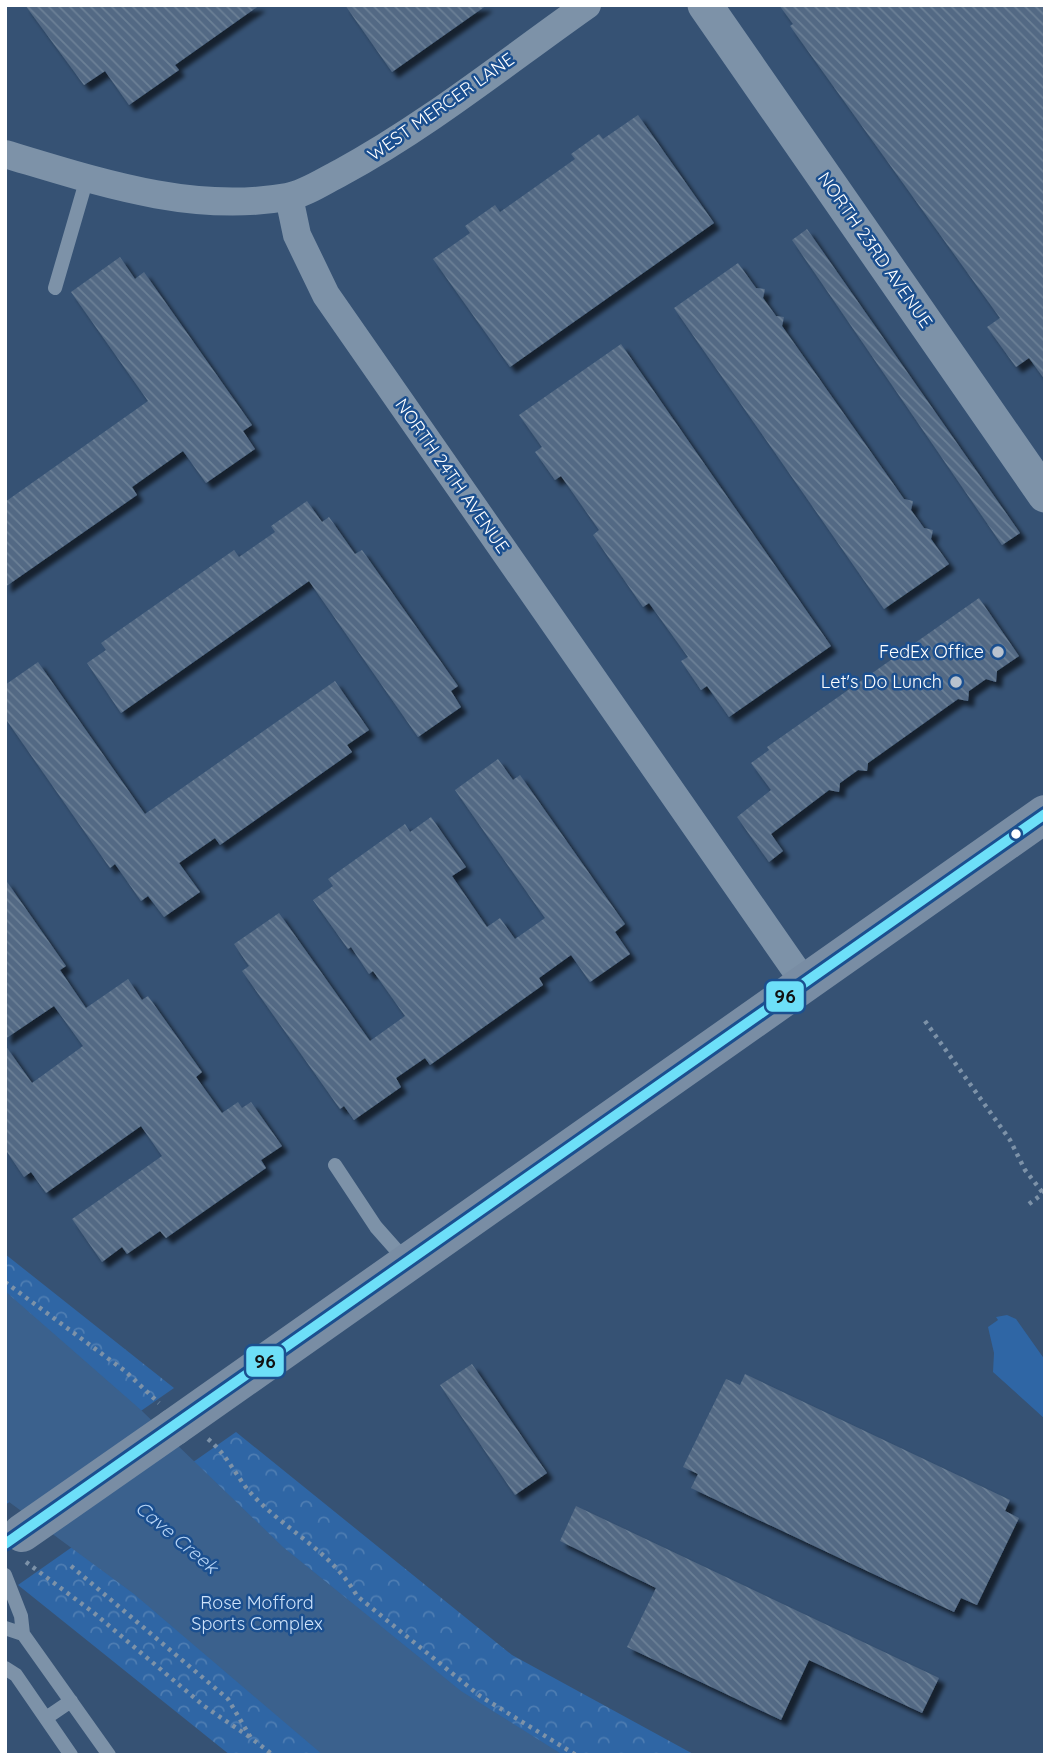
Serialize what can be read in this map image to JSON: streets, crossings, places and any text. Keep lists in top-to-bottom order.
{
  "streets": {
    "street": ["WEST MERCER LANE", "NORTH 23RD AVENUE", "NORTH 24TH AVENUE"]
  },
  "crossings": [
    ["WEST MERCER LANE", "NORTH 24TH AVENUE"]
  ],
  "water": ["Cave Creek"],
  "parks": ["Rose Mofford Sports Complex"],
  "places": ["FedEx Office", "Let's Do Lunch"],
  "lines": ["transit line 96"]
}
